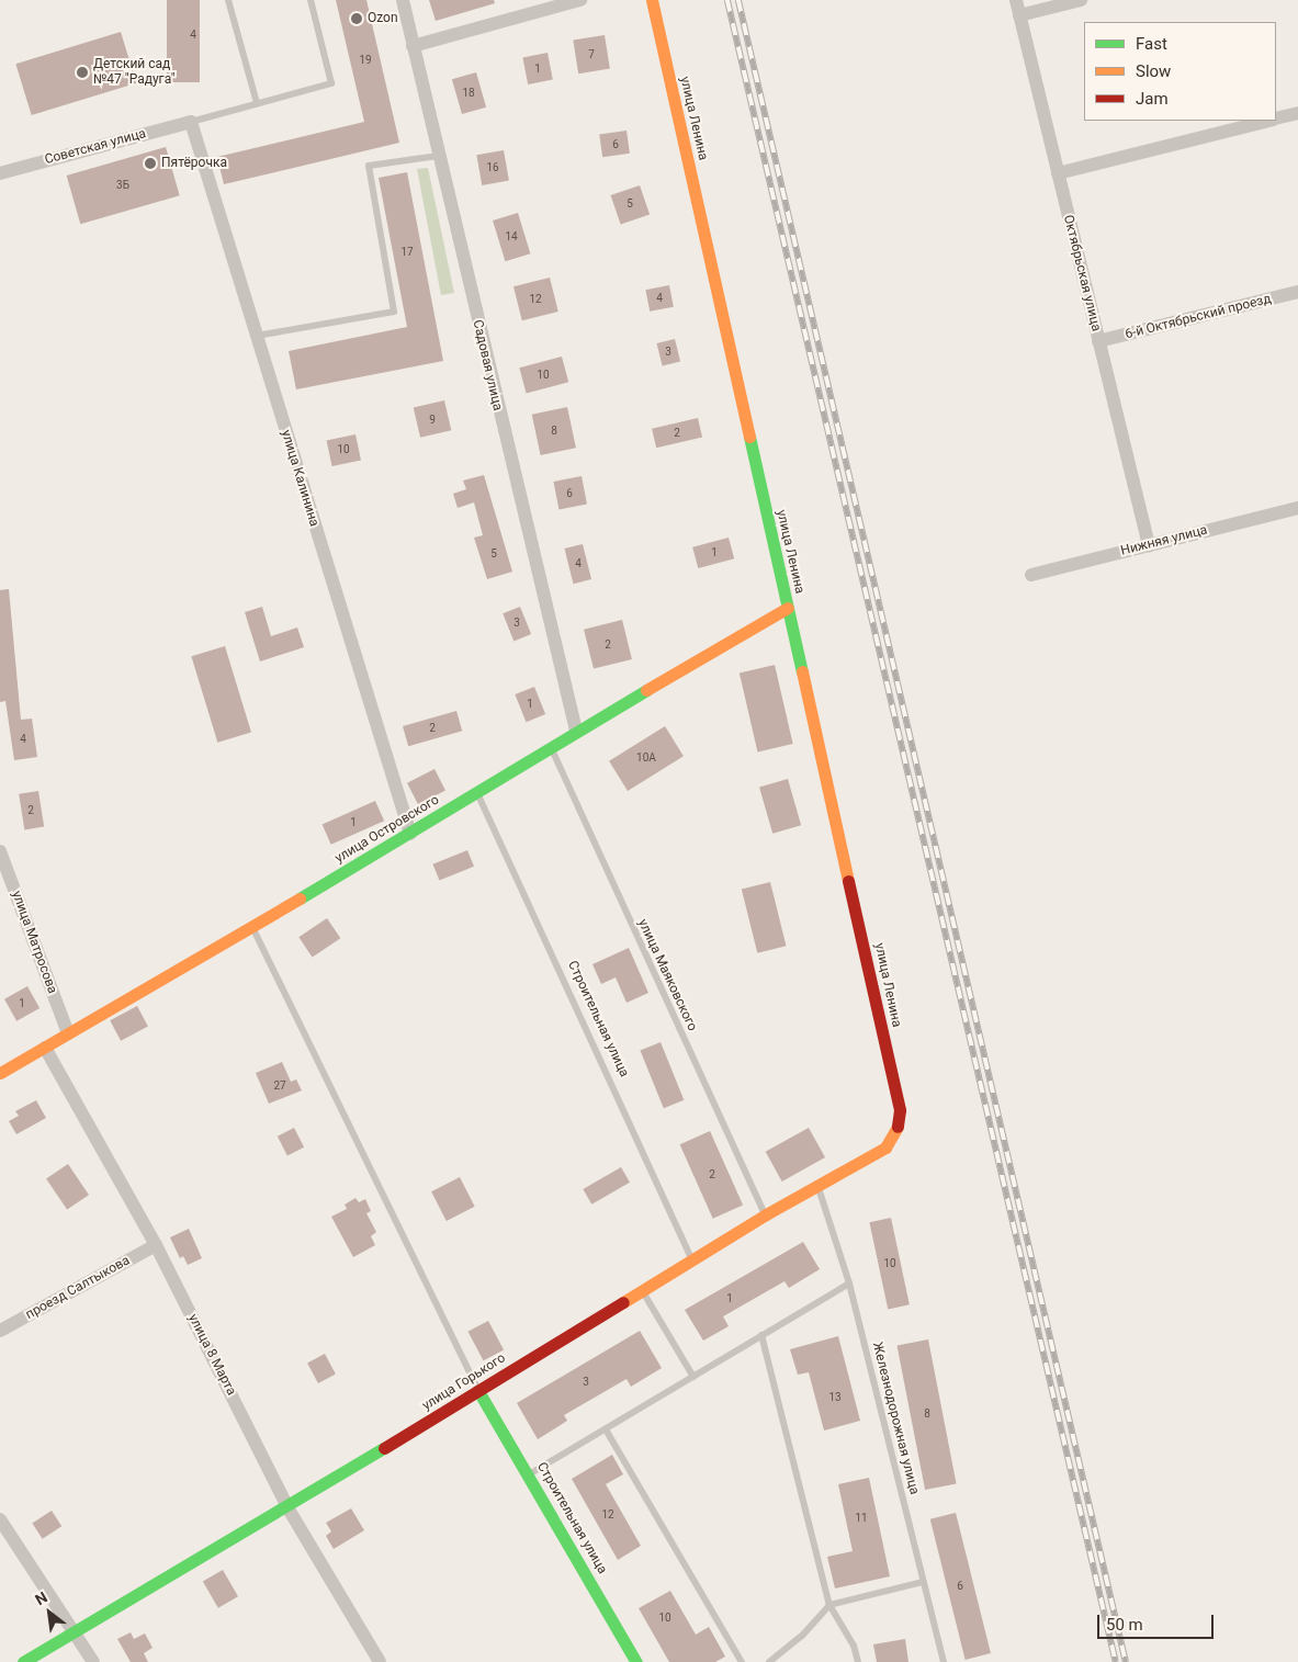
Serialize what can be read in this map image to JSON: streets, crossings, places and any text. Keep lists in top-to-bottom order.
{
  "streets": {
    "street": [
      "улица Ленина",
      "Советская улица",
      "Октябрьская улица",
      "6-й Октябрьский проезд",
      "Садовая улица",
      "улица Калинина",
      "Нижняя улица",
      "улица Островского",
      "улица Матросова",
      "Строительная улица",
      "проезд Салтыкова",
      "улица 8 Марта",
      "улица Горького"
    ],
    "lane": ["улица Маяковского", "Железнодорожная улица"]
  },
  "crossings": [
    ["улица Ленина", "улица Островского"],
    ["улица Ленина", "улица Горького"],
    ["Советская улица", "улица Калинина"],
    ["Октябрьская улица", "6-й Октябрьский проезд"],
    ["Октябрьская улица", "Нижняя улица"],
    ["Садовая улица", "улица Островского"],
    ["улица Калинина", "улица Островского"],
    ["улица Островского", "улица Матросова"],
    ["улица Островского", "улица Маяковского"],
    ["улица Островского", "Строительная улица"],
    ["улица Островского", "улица 8 Марта"],
    ["улица Маяковского", "улица Горького"],
    ["Строительная улица", "улица Горького"],
    ["проезд Салтыкова", "улица 8 Марта"],
    ["улица 8 Марта", "улица Горького"],
    ["улица Горького", "Железнодорожная улица"]
  ],
  "places": ["Ozon", "Детский сад №47 \"Радуга\"", "Пятёрочка"],
  "house_numbers": [
    "4",
    "7",
    "19",
    "1",
    "18",
    "6",
    "16",
    "3Б",
    "5",
    "14",
    "17",
    "4",
    "12",
    "3",
    "10",
    "9",
    "8",
    "2",
    "10",
    "6",
    "1",
    "5",
    "4",
    "3",
    "2",
    "1",
    "2",
    "4",
    "10А",
    "2",
    "1",
    "1",
    "27",
    "2",
    "10",
    "1",
    "3",
    "13",
    "8",
    "12",
    "11",
    "6",
    "10"
  ],
  "legend": ["Fast", "Slow", "Jam"],
  "scale_bar": "50 m",
  "north": "top left"
}
